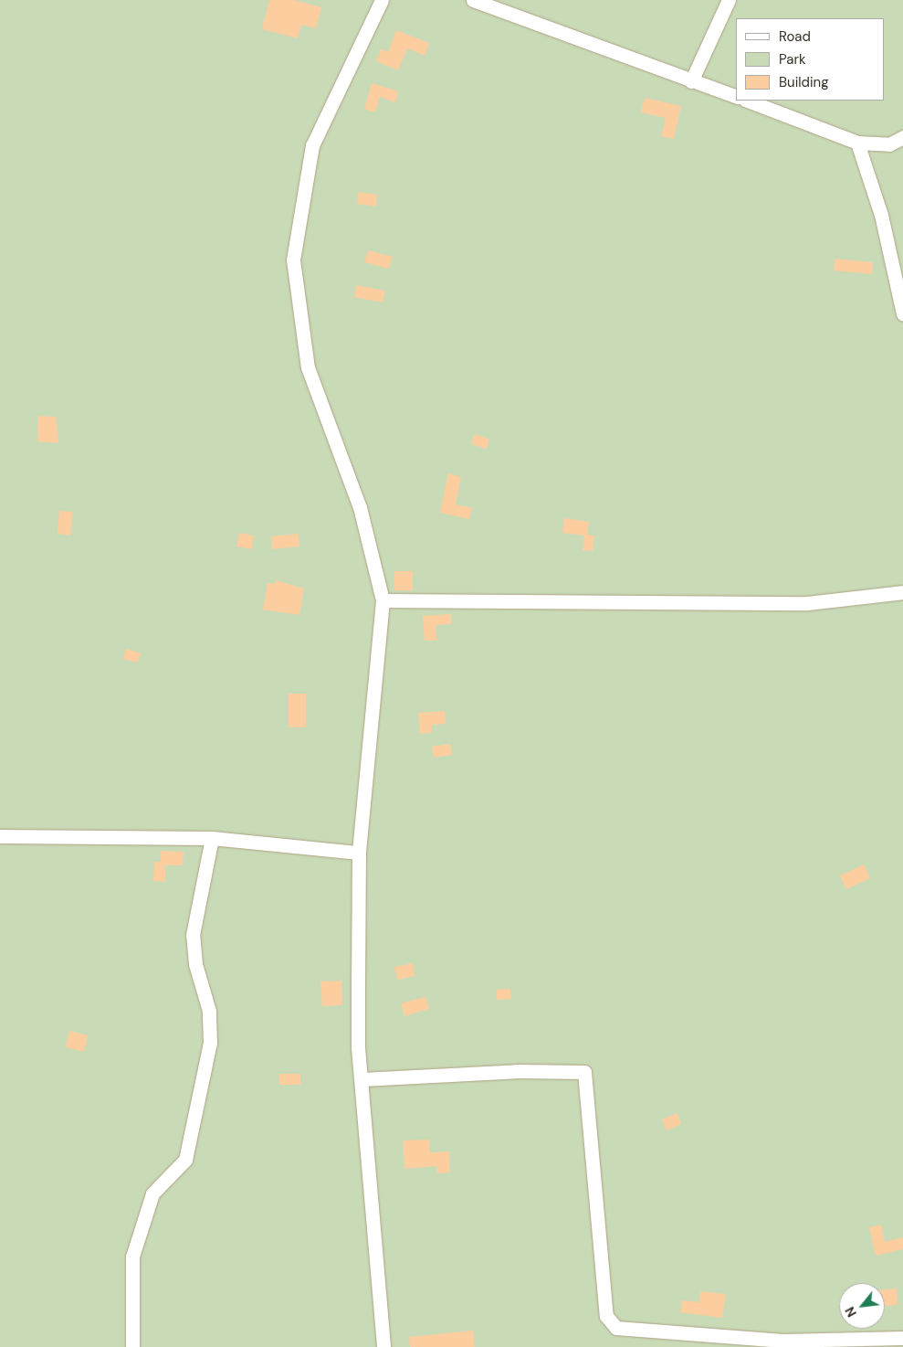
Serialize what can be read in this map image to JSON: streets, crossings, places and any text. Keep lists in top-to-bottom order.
{
  "legend": ["Road", "Park", "Building"],
  "north": "bottom left"
}
